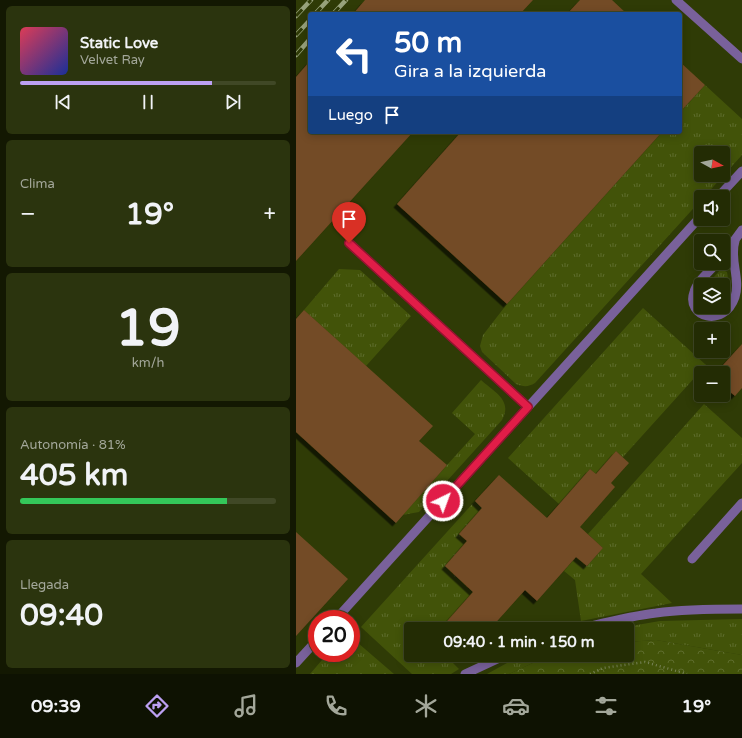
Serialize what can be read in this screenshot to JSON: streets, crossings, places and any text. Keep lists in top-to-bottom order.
{
  "north": "right",
  "page": {
    "turn": ["50 m", "Gira a la izquierda"],
    "song": ["Static Love", "Velvet Ray"],
    "then": "Luego",
    "tile": [
      "Clima",
      ["19", "km/h"],
      ["Autonomía · 81%", "405 km"],
      ["Llegada", "09:40"]
    ],
    "map_buttons": ["+", "−"],
    "heat": ["−", "19°", "+"],
    "limit": "20",
    "trip": "09:40 · 1 min · 150 m",
    "tabs": ["09:39", "19°"]
  }
}
